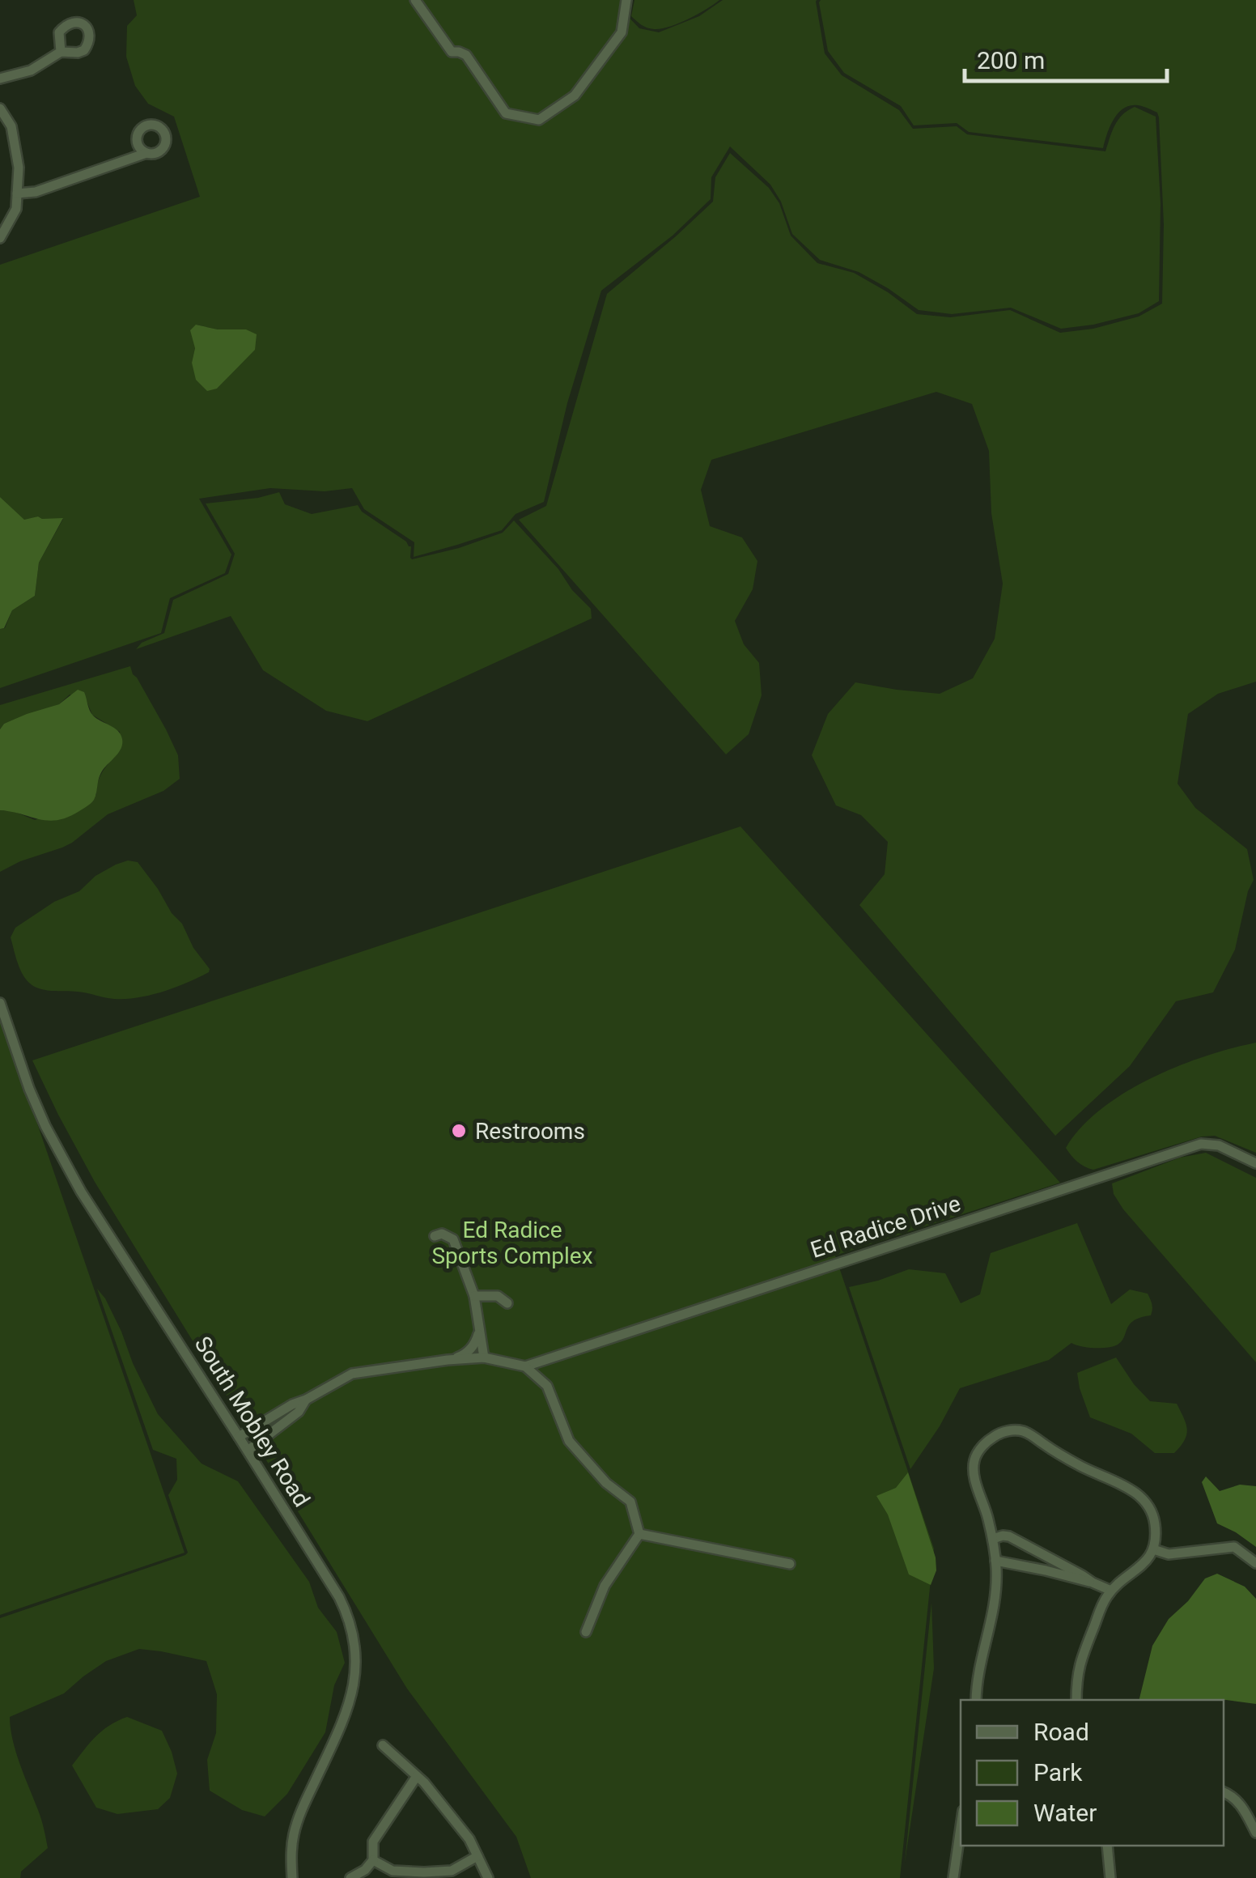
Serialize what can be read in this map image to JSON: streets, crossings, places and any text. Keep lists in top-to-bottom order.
{
  "streets": {
    "street": ["Ed Radice Drive", "South Mobley Road"]
  },
  "crossings": [
    ["Ed Radice Drive", "South Mobley Road"]
  ],
  "parks": ["Ed Radice Sports Complex"],
  "places": ["Restrooms"],
  "legend": ["Road", "Park", "Water"],
  "scale_bar": "200 m"
}
